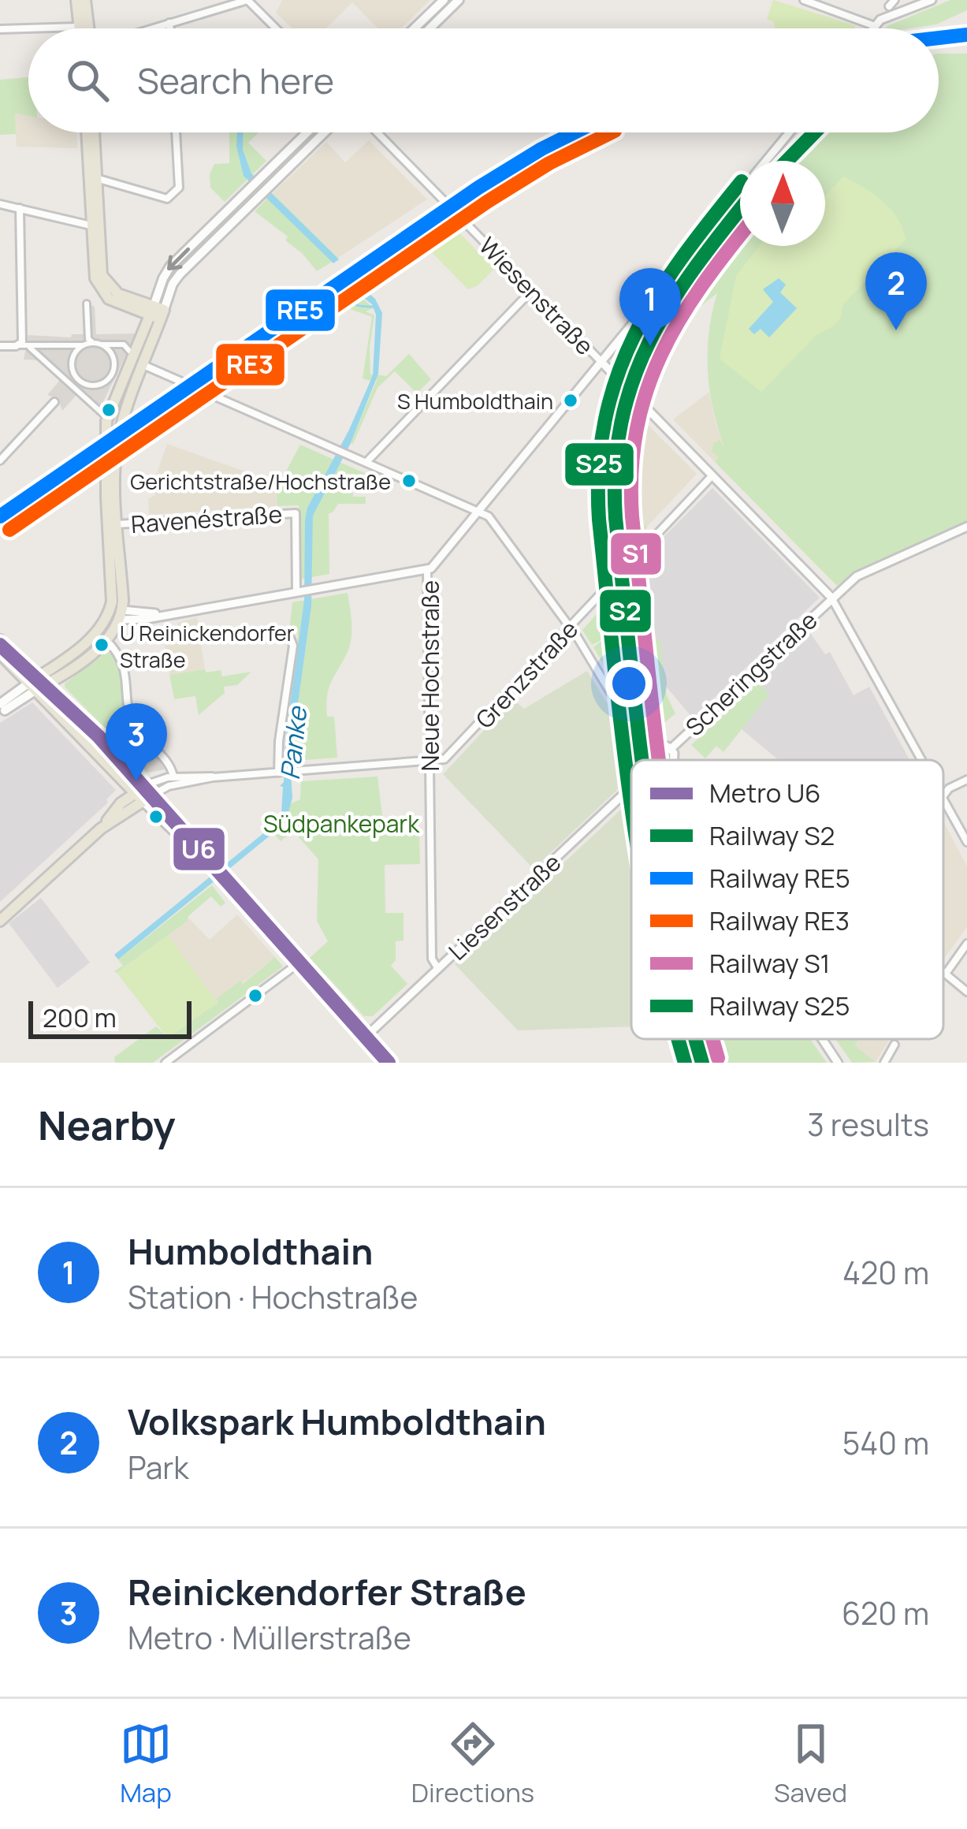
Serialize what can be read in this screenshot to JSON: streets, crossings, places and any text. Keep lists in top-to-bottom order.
{
  "streets": {
    "street": [
      "Wiesenstraße",
      "Ravenéstraße",
      "Scheringstraße",
      "Grenzstraße",
      "Neue Hochstraße",
      "Liesenstraße"
    ]
  },
  "crossings": [
    ["Wiesenstraße", "Scheringstraße"],
    ["Wiesenstraße", "Grenzstraße"],
    ["Wiesenstraße", "Neue Hochstraße"],
    ["Grenzstraße", "Neue Hochstraße"],
    ["Neue Hochstraße", "Liesenstraße"]
  ],
  "water": ["Panke"],
  "parks": ["Südpankepark"],
  "places": ["S Humboldthain", "Gerichtstraße/Hochstraße", "U Reinickendorfer Straße"],
  "lines": [
    "rail line RE5",
    "rail line S2",
    "rail line RE3",
    "rail line S25",
    "rail line S1",
    "metro line U6"
  ],
  "legend": [
    "Metro U6",
    "Railway S2",
    "Railway RE5",
    "Railway RE3",
    "Railway S1",
    "Railway S25"
  ],
  "scale_bar": "200 m",
  "north": "top",
  "page": {
    "search": "Search here",
    "pins": ["2", "1", "3"],
    "scale": "200 m",
    "heading": ["Nearby", "3 results"],
    "list": [
      {
        "mark": "1",
        "name": "Humboldthain",
        "note": "Station · Hochstraße",
        "value": "420 m"
      },
      {
        "mark": "2",
        "name": "Volkspark Humboldthain",
        "note": "Park",
        "value": "540 m"
      },
      {
        "mark": "3",
        "name": "Reinickendorfer Straße",
        "note": "Metro · Müllerstraße",
        "value": "620 m"
      }
    ],
    "nav": ["Map", "Directions", "Saved"]
  }
}
